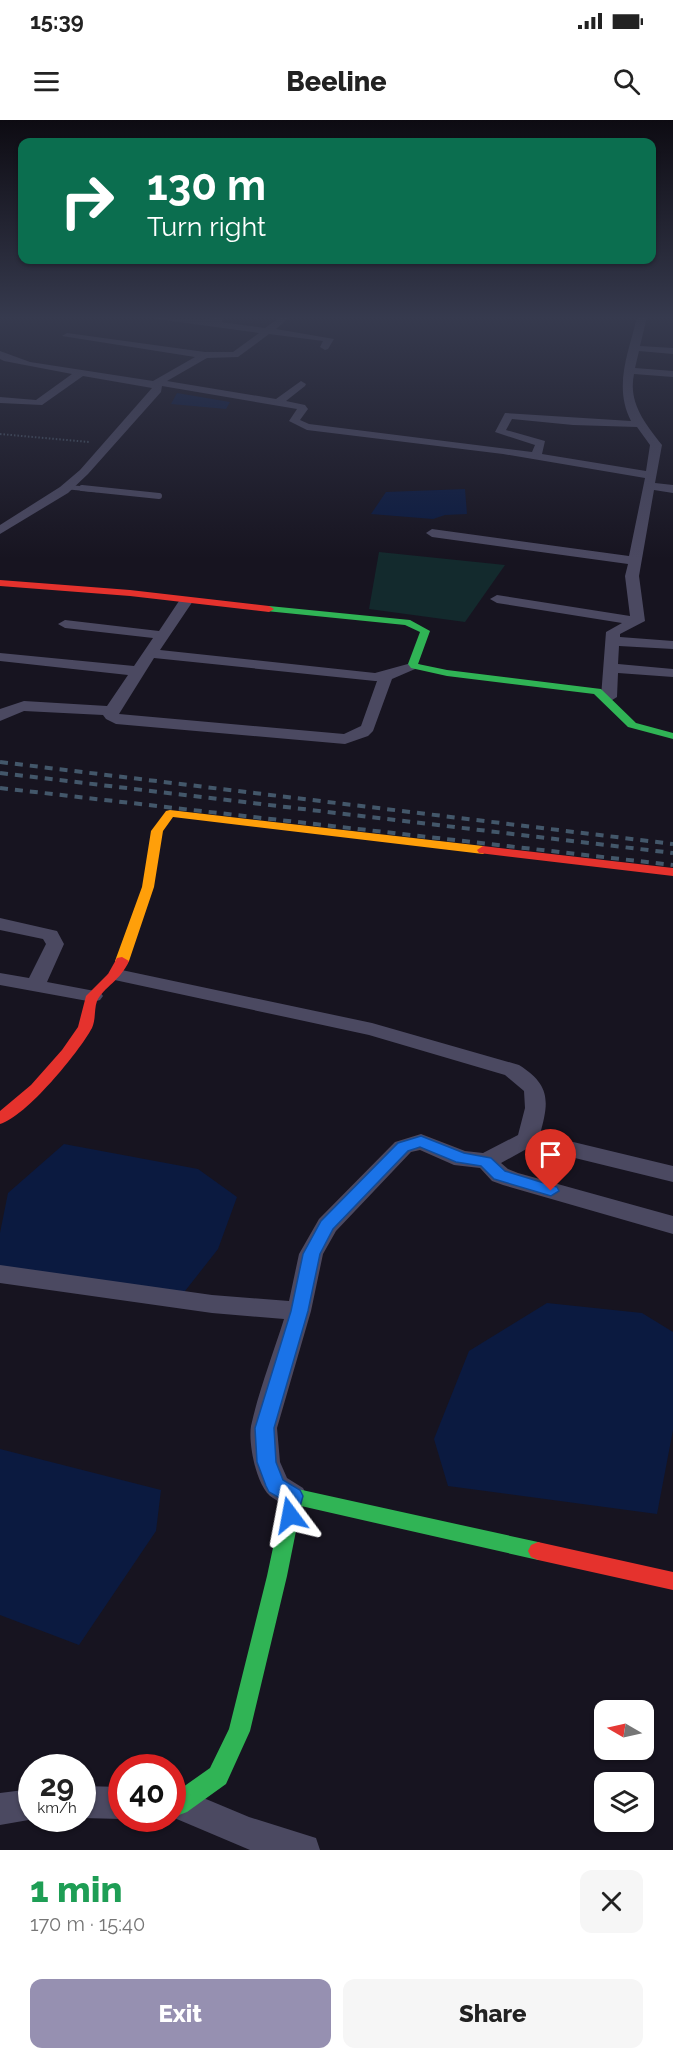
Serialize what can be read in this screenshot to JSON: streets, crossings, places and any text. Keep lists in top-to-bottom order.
{
  "north": "left",
  "page": {
    "status": "15:39",
    "header": "Beeline",
    "turn": ["130 m", "Turn right"],
    "speed": "29 km/h",
    "limit": "40",
    "heading": ["1 min", "170 m · 15:40"],
    "buttons": ["Exit", "Share"]
  }
}
